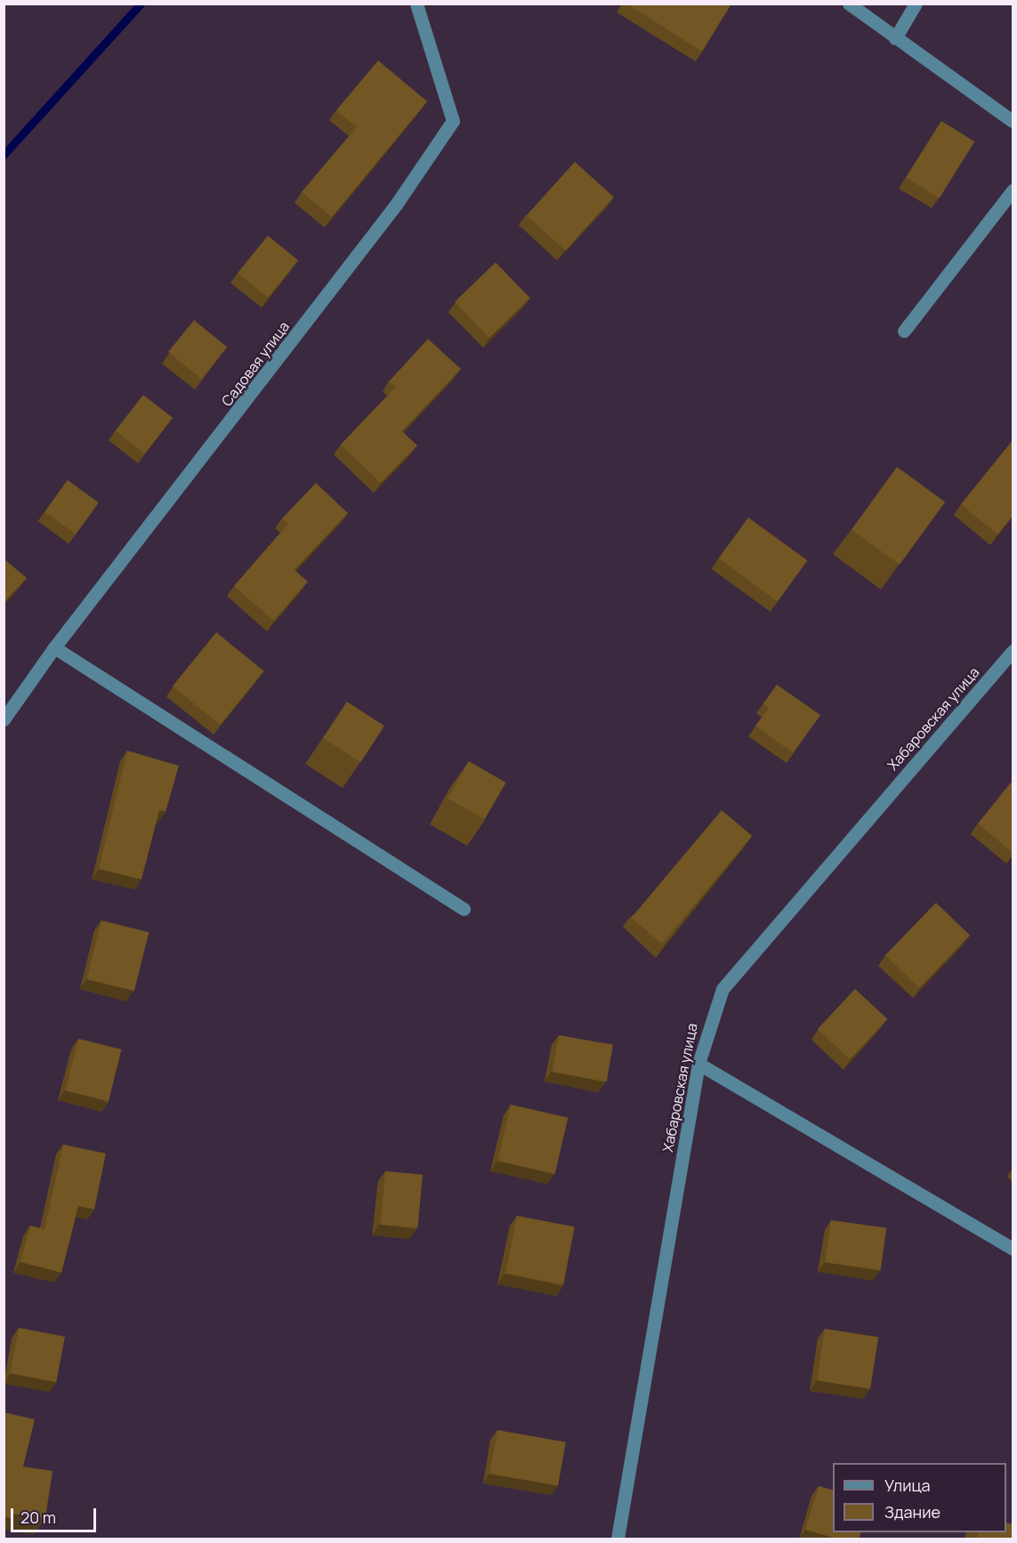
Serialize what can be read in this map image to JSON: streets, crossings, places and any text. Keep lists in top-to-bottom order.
{
  "streets": {
    "street": ["Садовая улица", "Хабаровская улица"]
  },
  "legend": ["Улица", "Здание"],
  "scale_bar": "20 m"
}
